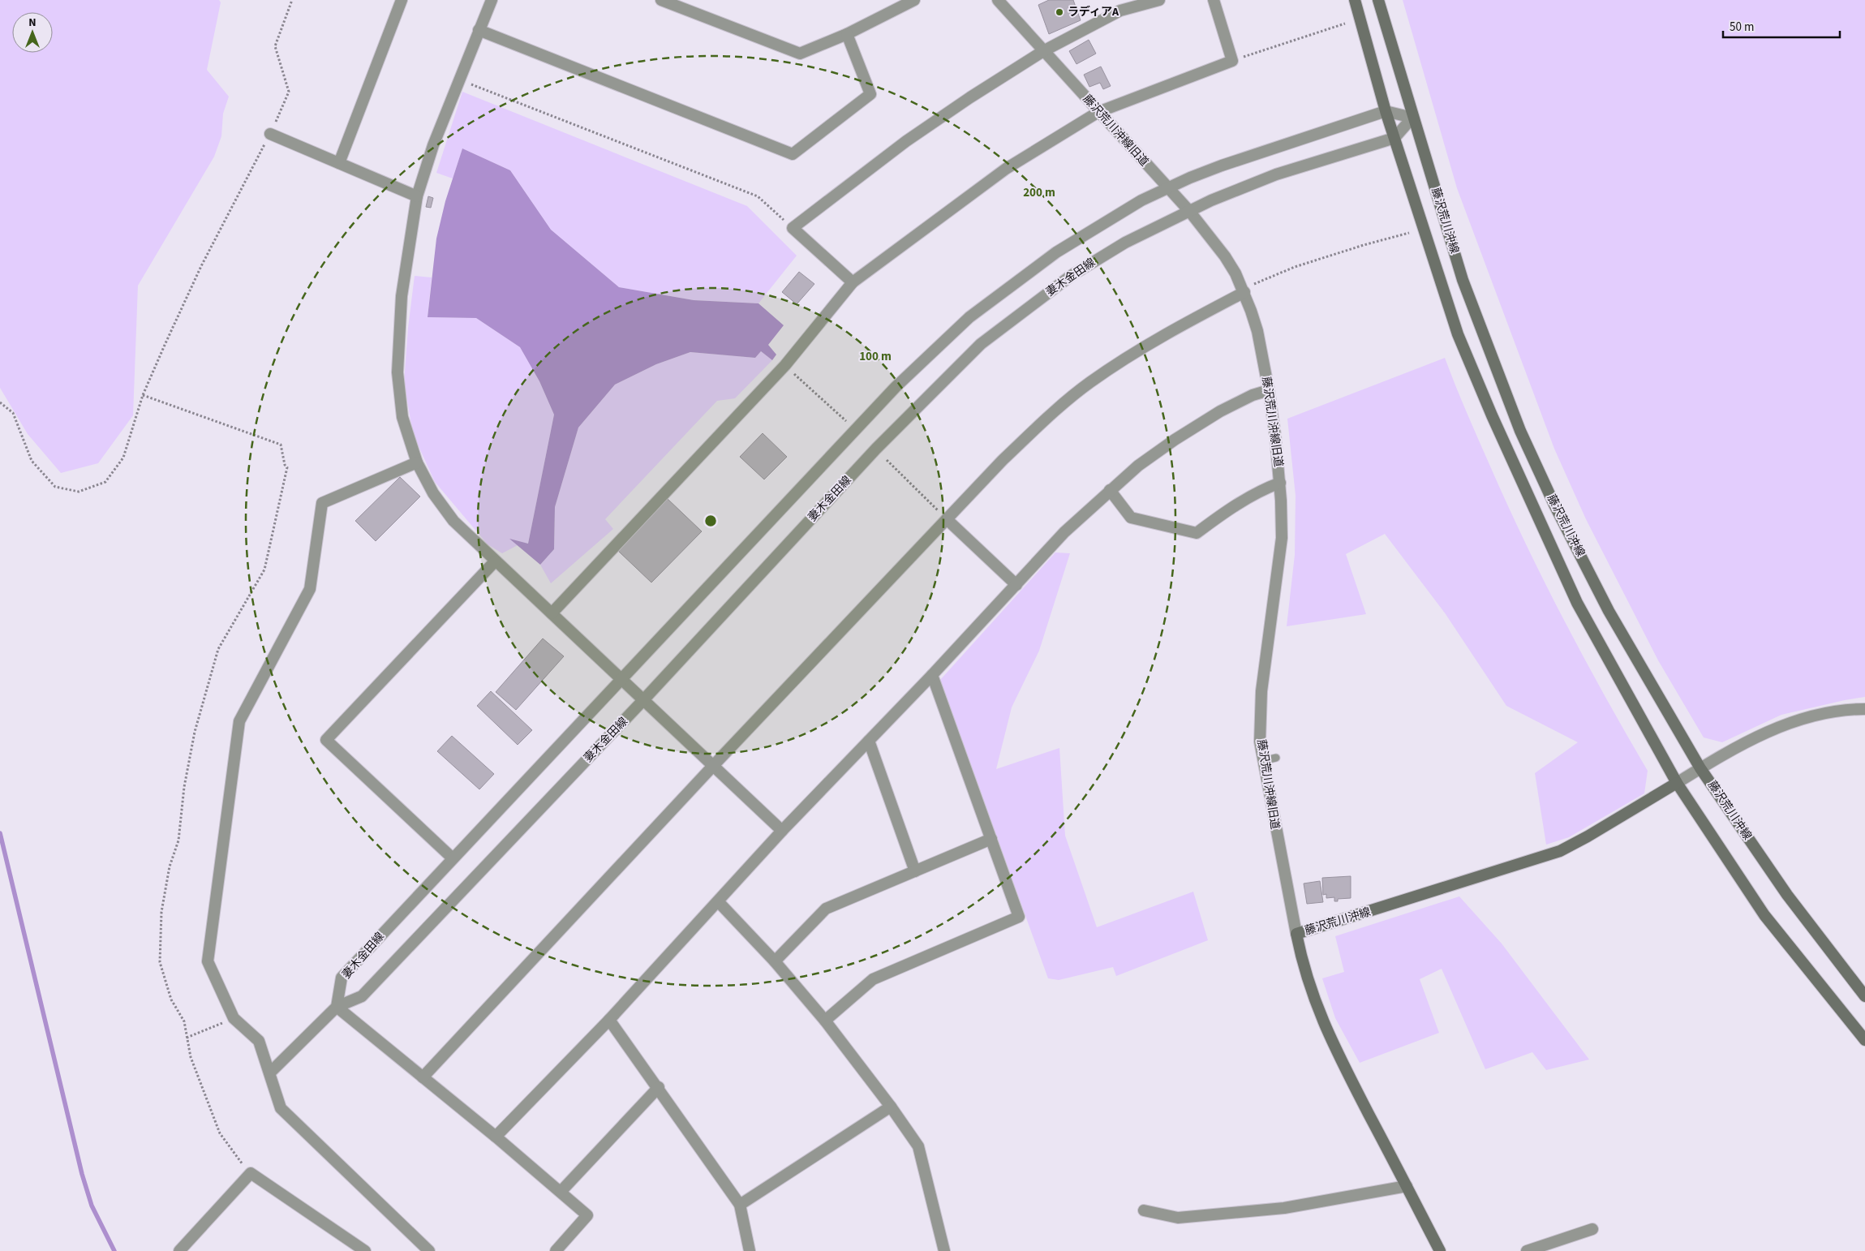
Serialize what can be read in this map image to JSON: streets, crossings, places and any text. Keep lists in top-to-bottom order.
{
  "streets": {
    "main road": ["藤沢荒川沖線"],
    "street": ["藤沢荒川沖線旧道", "妻木金田線"]
  },
  "crossings": [
    ["藤沢荒川沖線旧道", "藤沢荒川沖線"],
    ["藤沢荒川沖線旧道", "妻木金田線"],
    ["藤沢荒川沖線", "妻木金田線"]
  ],
  "places": ["ラディアA"],
  "scale_bar": "50 m",
  "north": "top",
  "rings": ["200 m", "100 m"]
}
